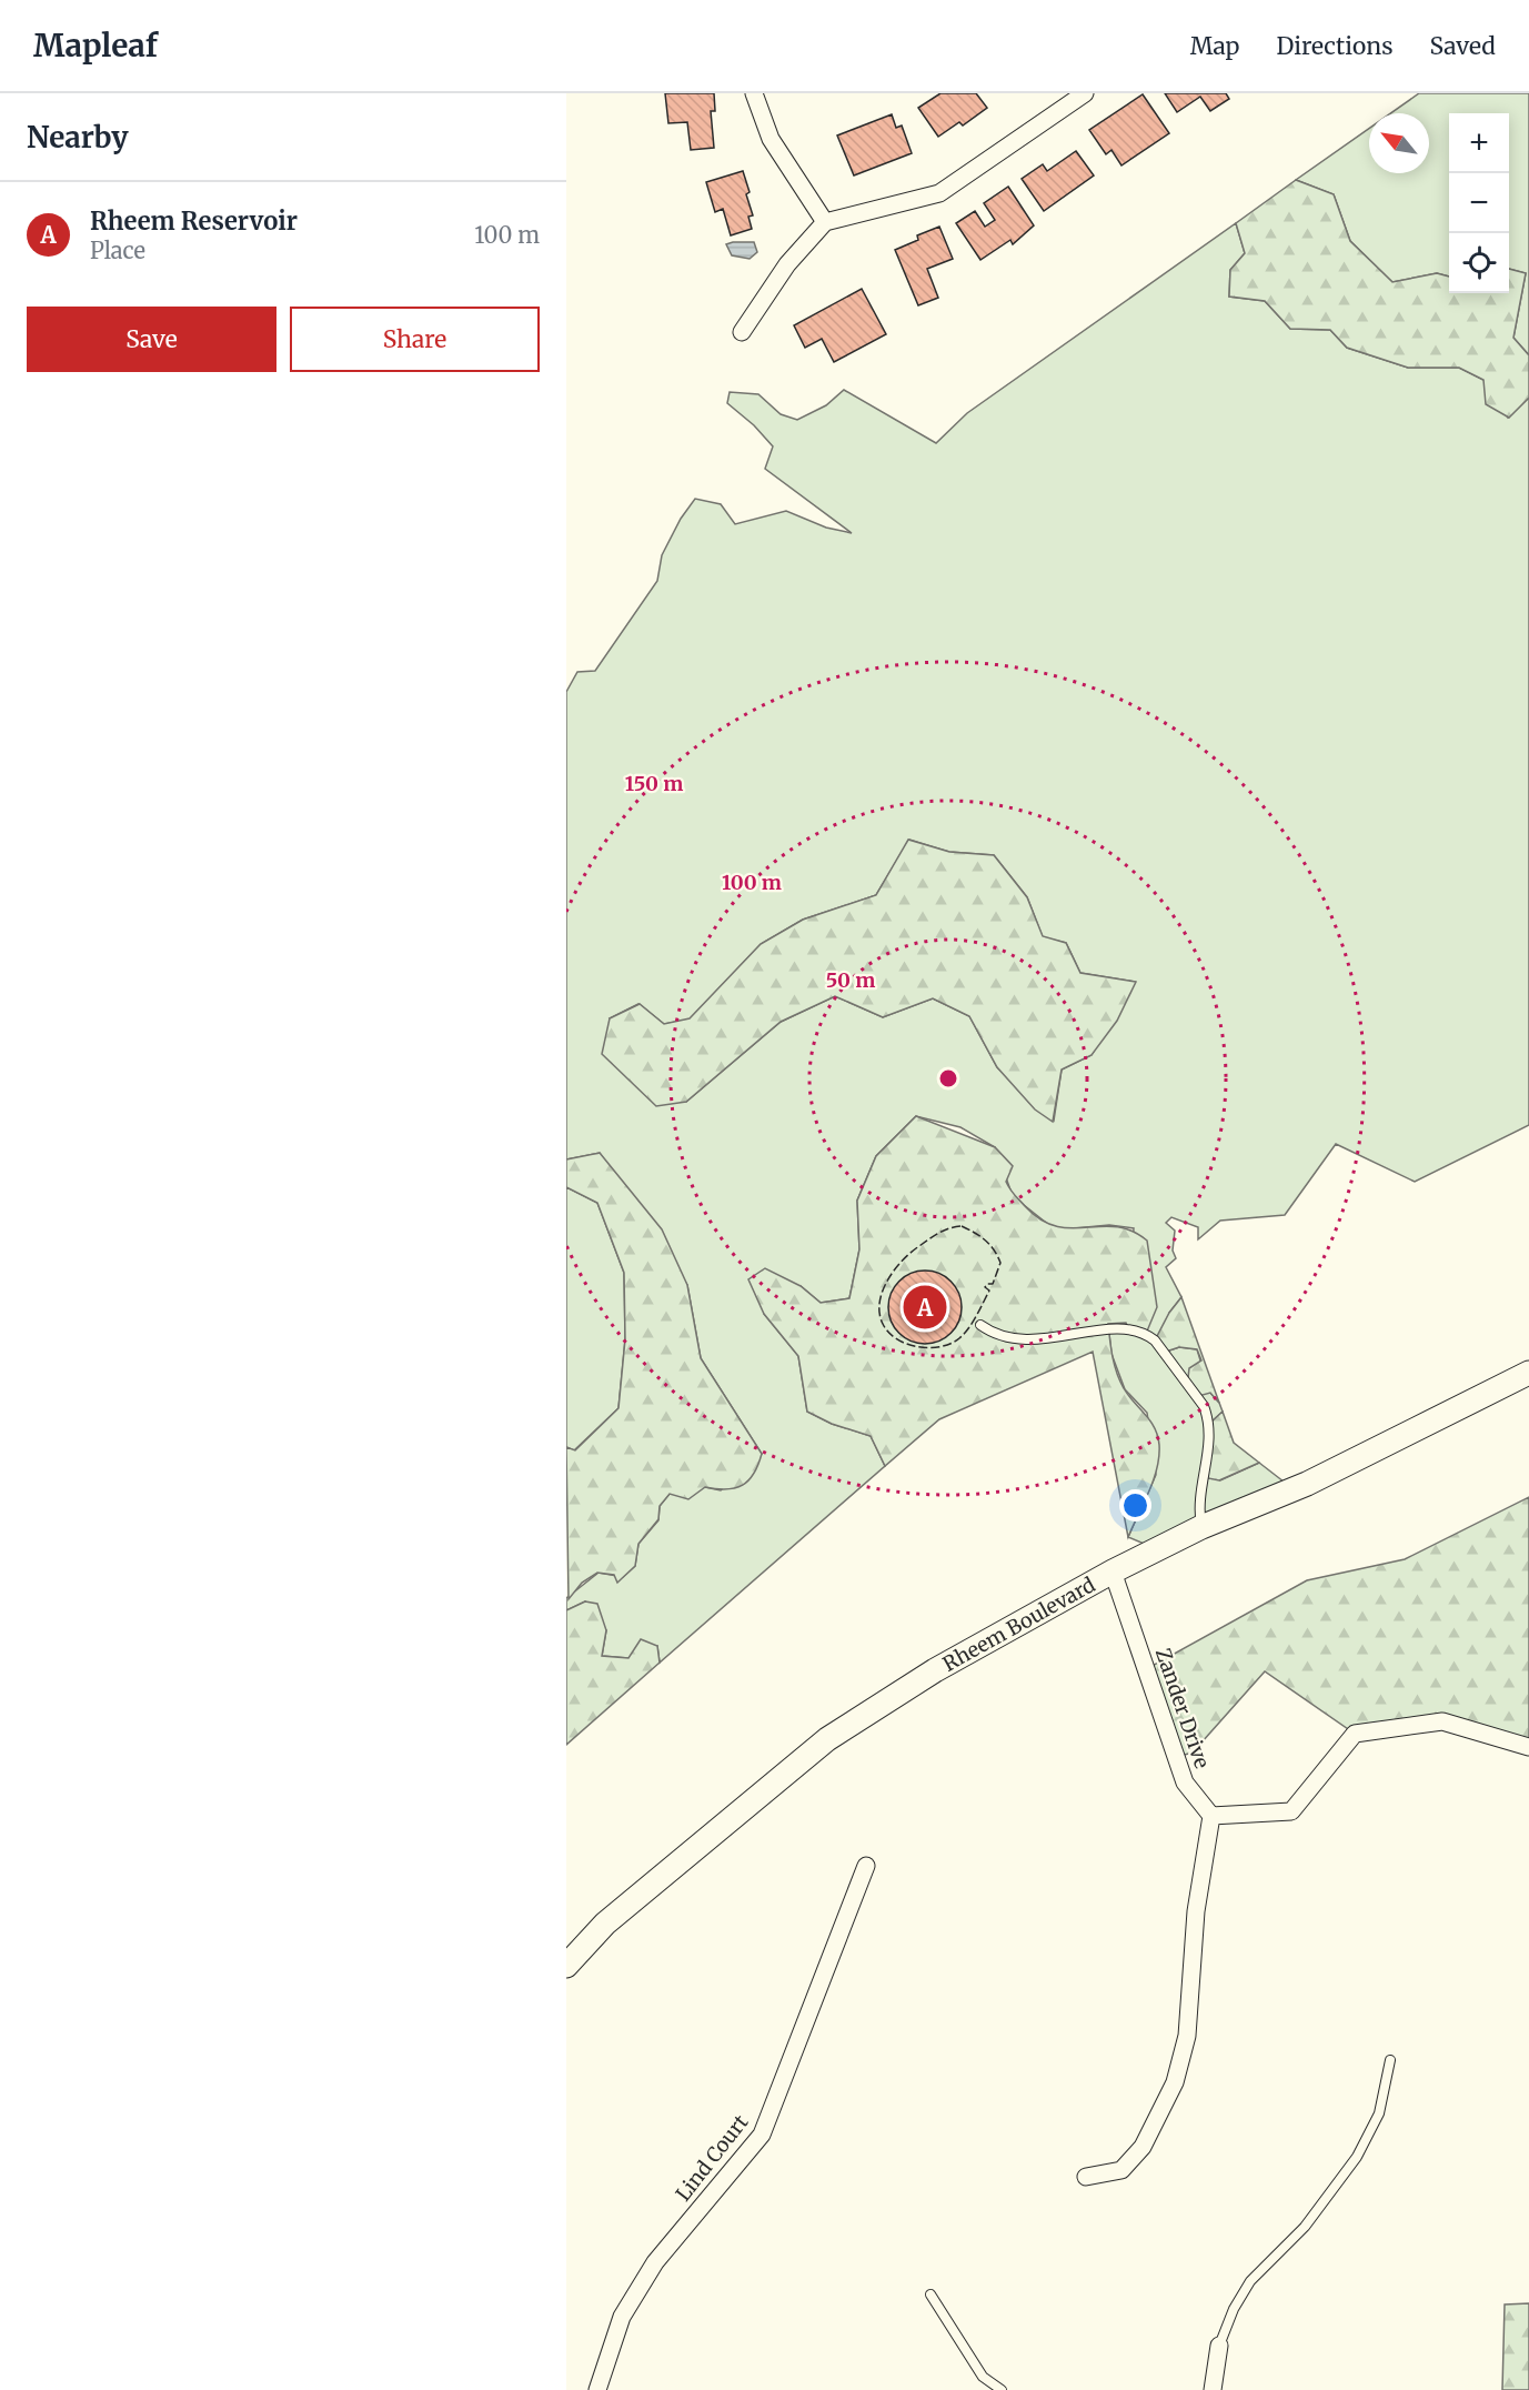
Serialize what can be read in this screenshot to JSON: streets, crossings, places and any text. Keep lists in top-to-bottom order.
{
  "streets": {
    "street": ["Rheem Boulevard", "Zander Drive", "Lind Court"]
  },
  "crossings": [
    ["Rheem Boulevard", "Zander Drive"]
  ],
  "north": "top left",
  "page": {
    "header": "Mapleaf",
    "nav": ["Map", "Directions", "Saved"],
    "heading": "Nearby",
    "map_buttons": ["+", "−"],
    "list": [
      {
        "mark": "A",
        "name": "Rheem Reservoir",
        "note": "Place",
        "value": "100 m"
      }
    ],
    "buttons": ["Save", "Share"],
    "pins": "A"
  },
  "rings": ["150 m", "100 m", "50 m"]
}
